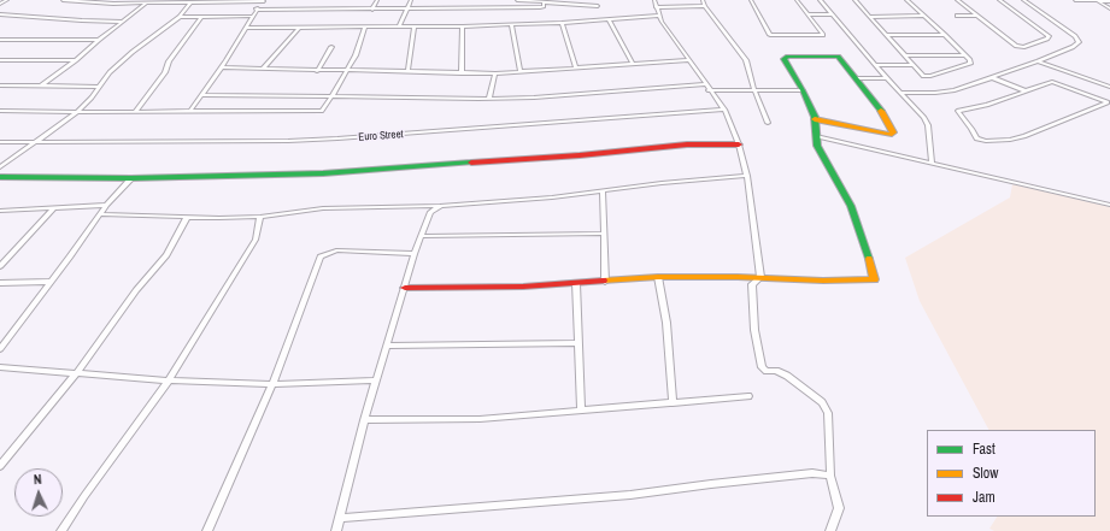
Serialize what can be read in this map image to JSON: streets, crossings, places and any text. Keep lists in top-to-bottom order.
{
  "streets": {
    "street": ["Euro Street"]
  },
  "legend": ["Fast", "Slow", "Jam"],
  "north": "top"
}
